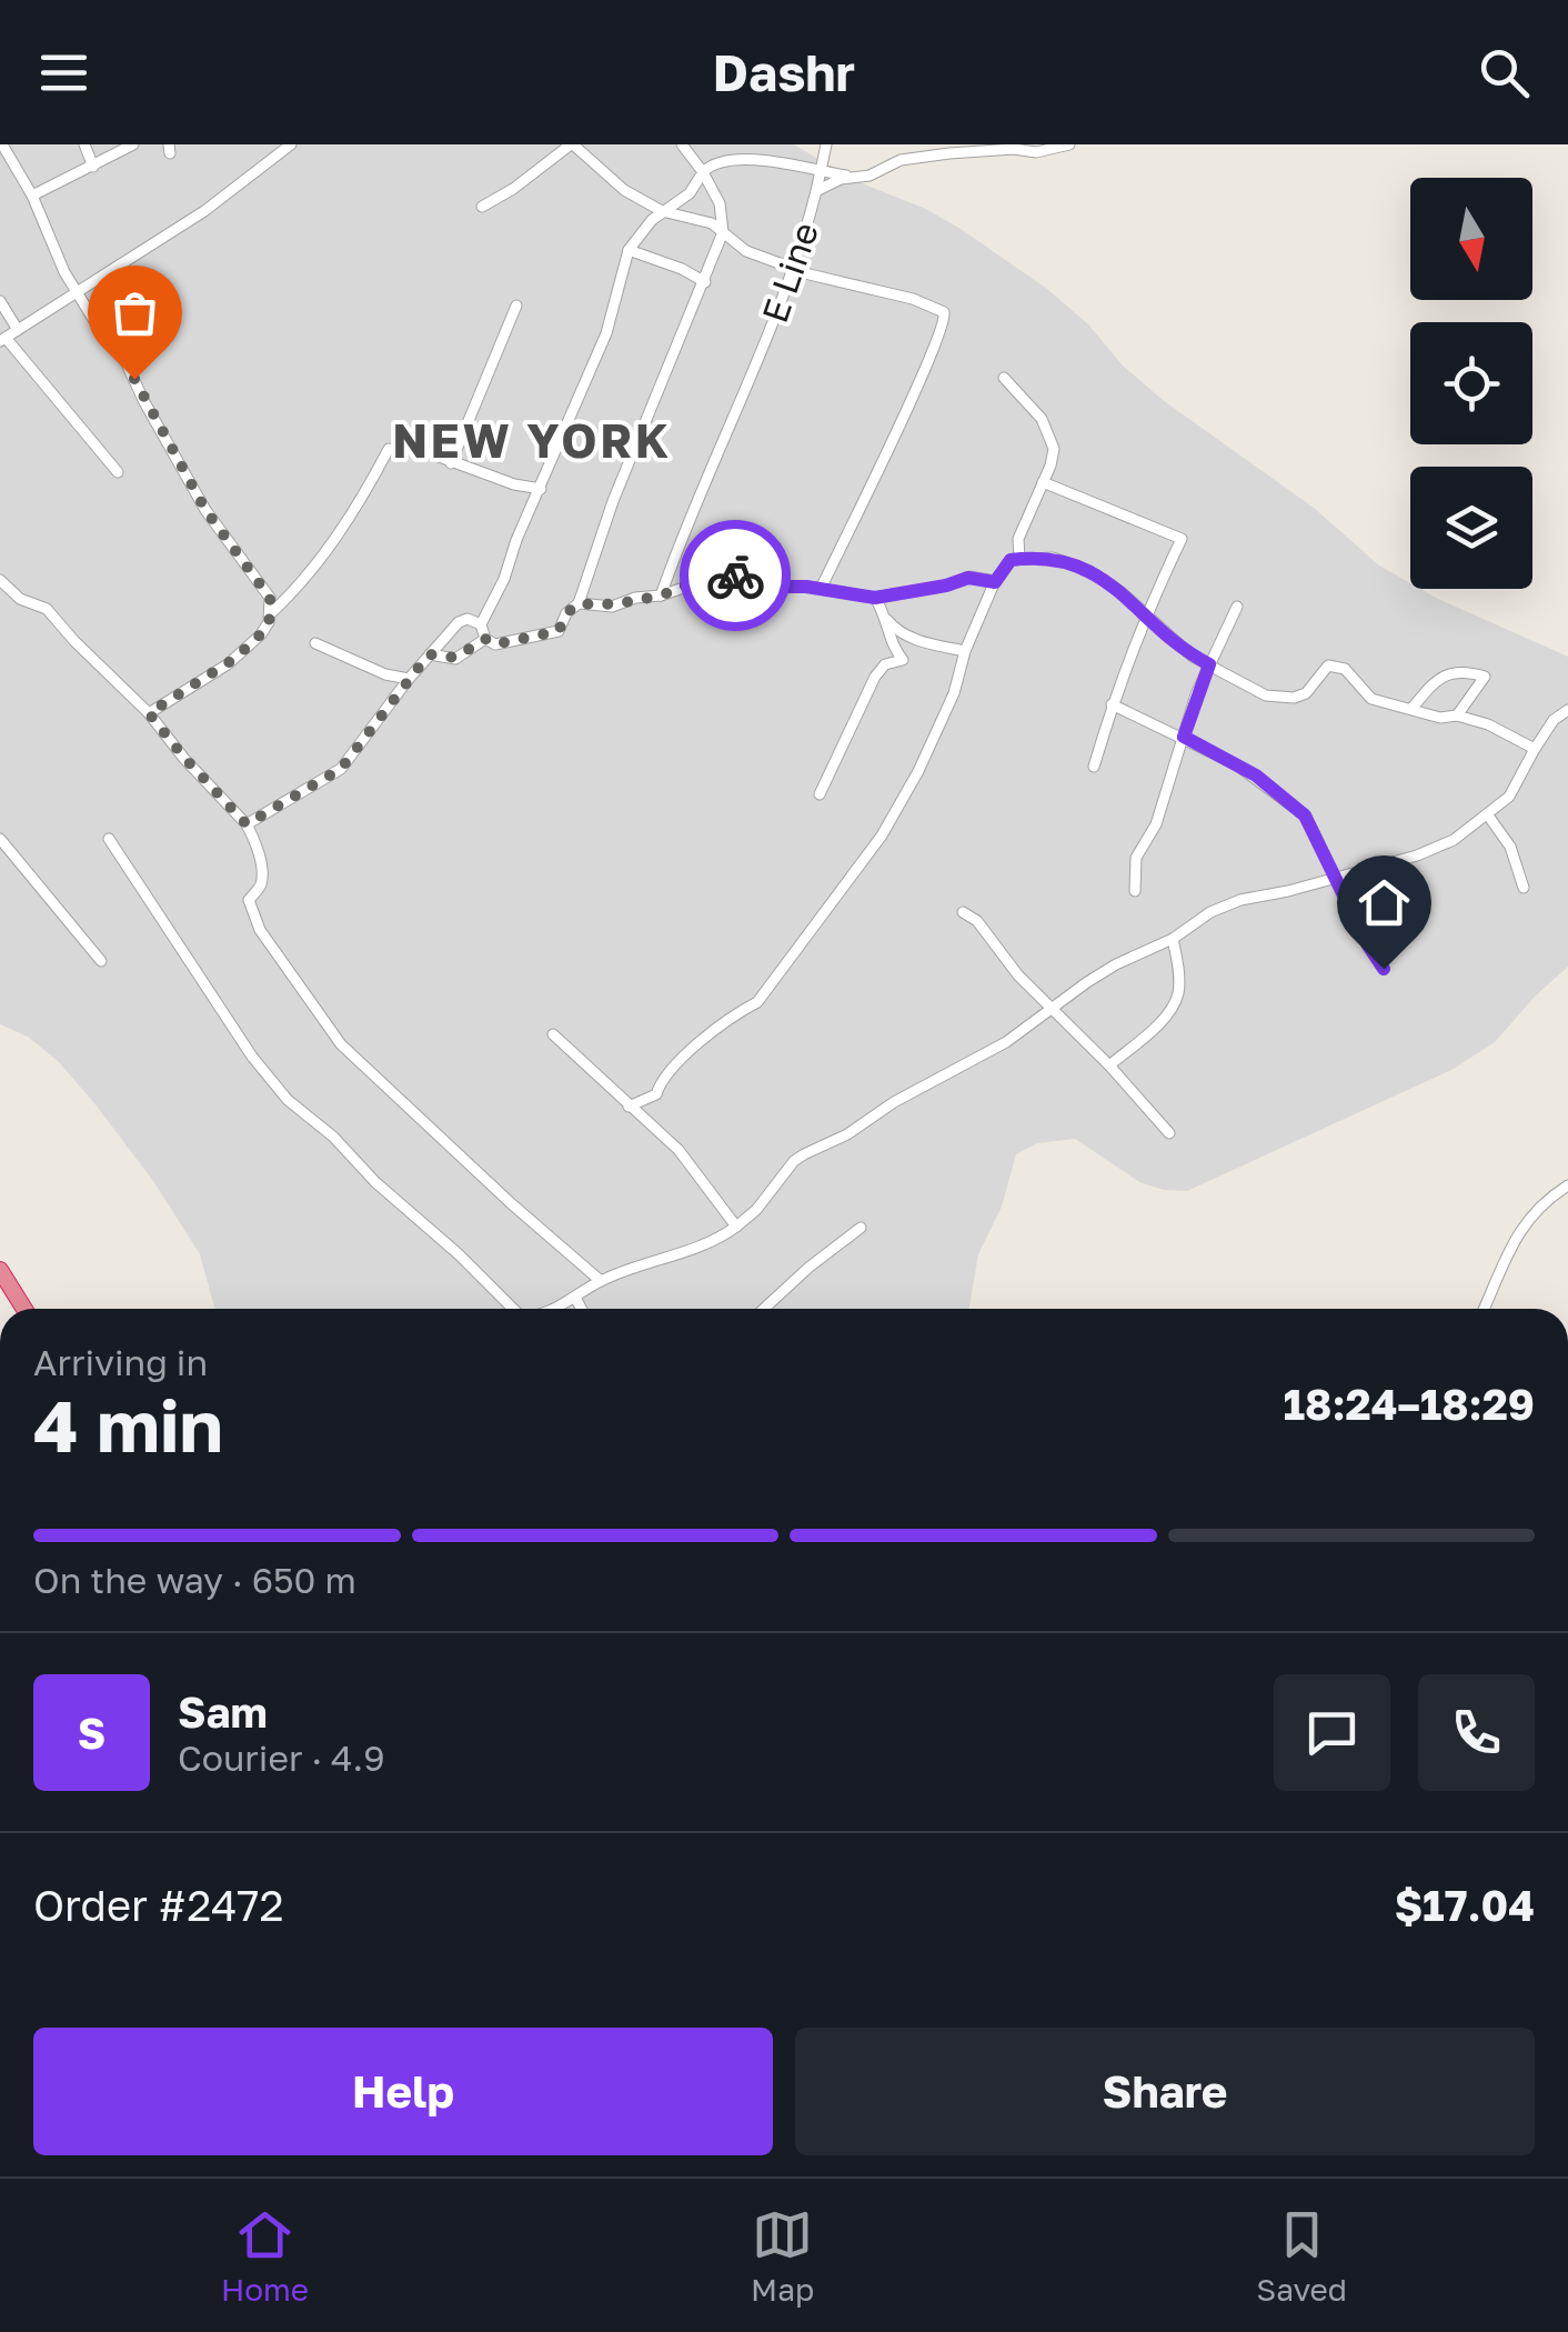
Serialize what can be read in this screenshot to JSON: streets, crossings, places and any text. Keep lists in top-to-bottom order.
{
  "streets": {
    "street": ["E Line"]
  },
  "districts": ["NEW YORK"],
  "north": "bottom",
  "page": {
    "header": "Dashr",
    "heading": ["4 min", "Arriving in", "18:24–18:29"],
    "panel": [
      "Sam",
      "Courier · 4.9",
      "Order #2472",
      "$17.04"
    ],
    "bar": "On the way · 650 m",
    "round": "S",
    "buttons": ["Help", "Share"],
    "tabs": ["Home", "Map", "Saved"]
  }
}
